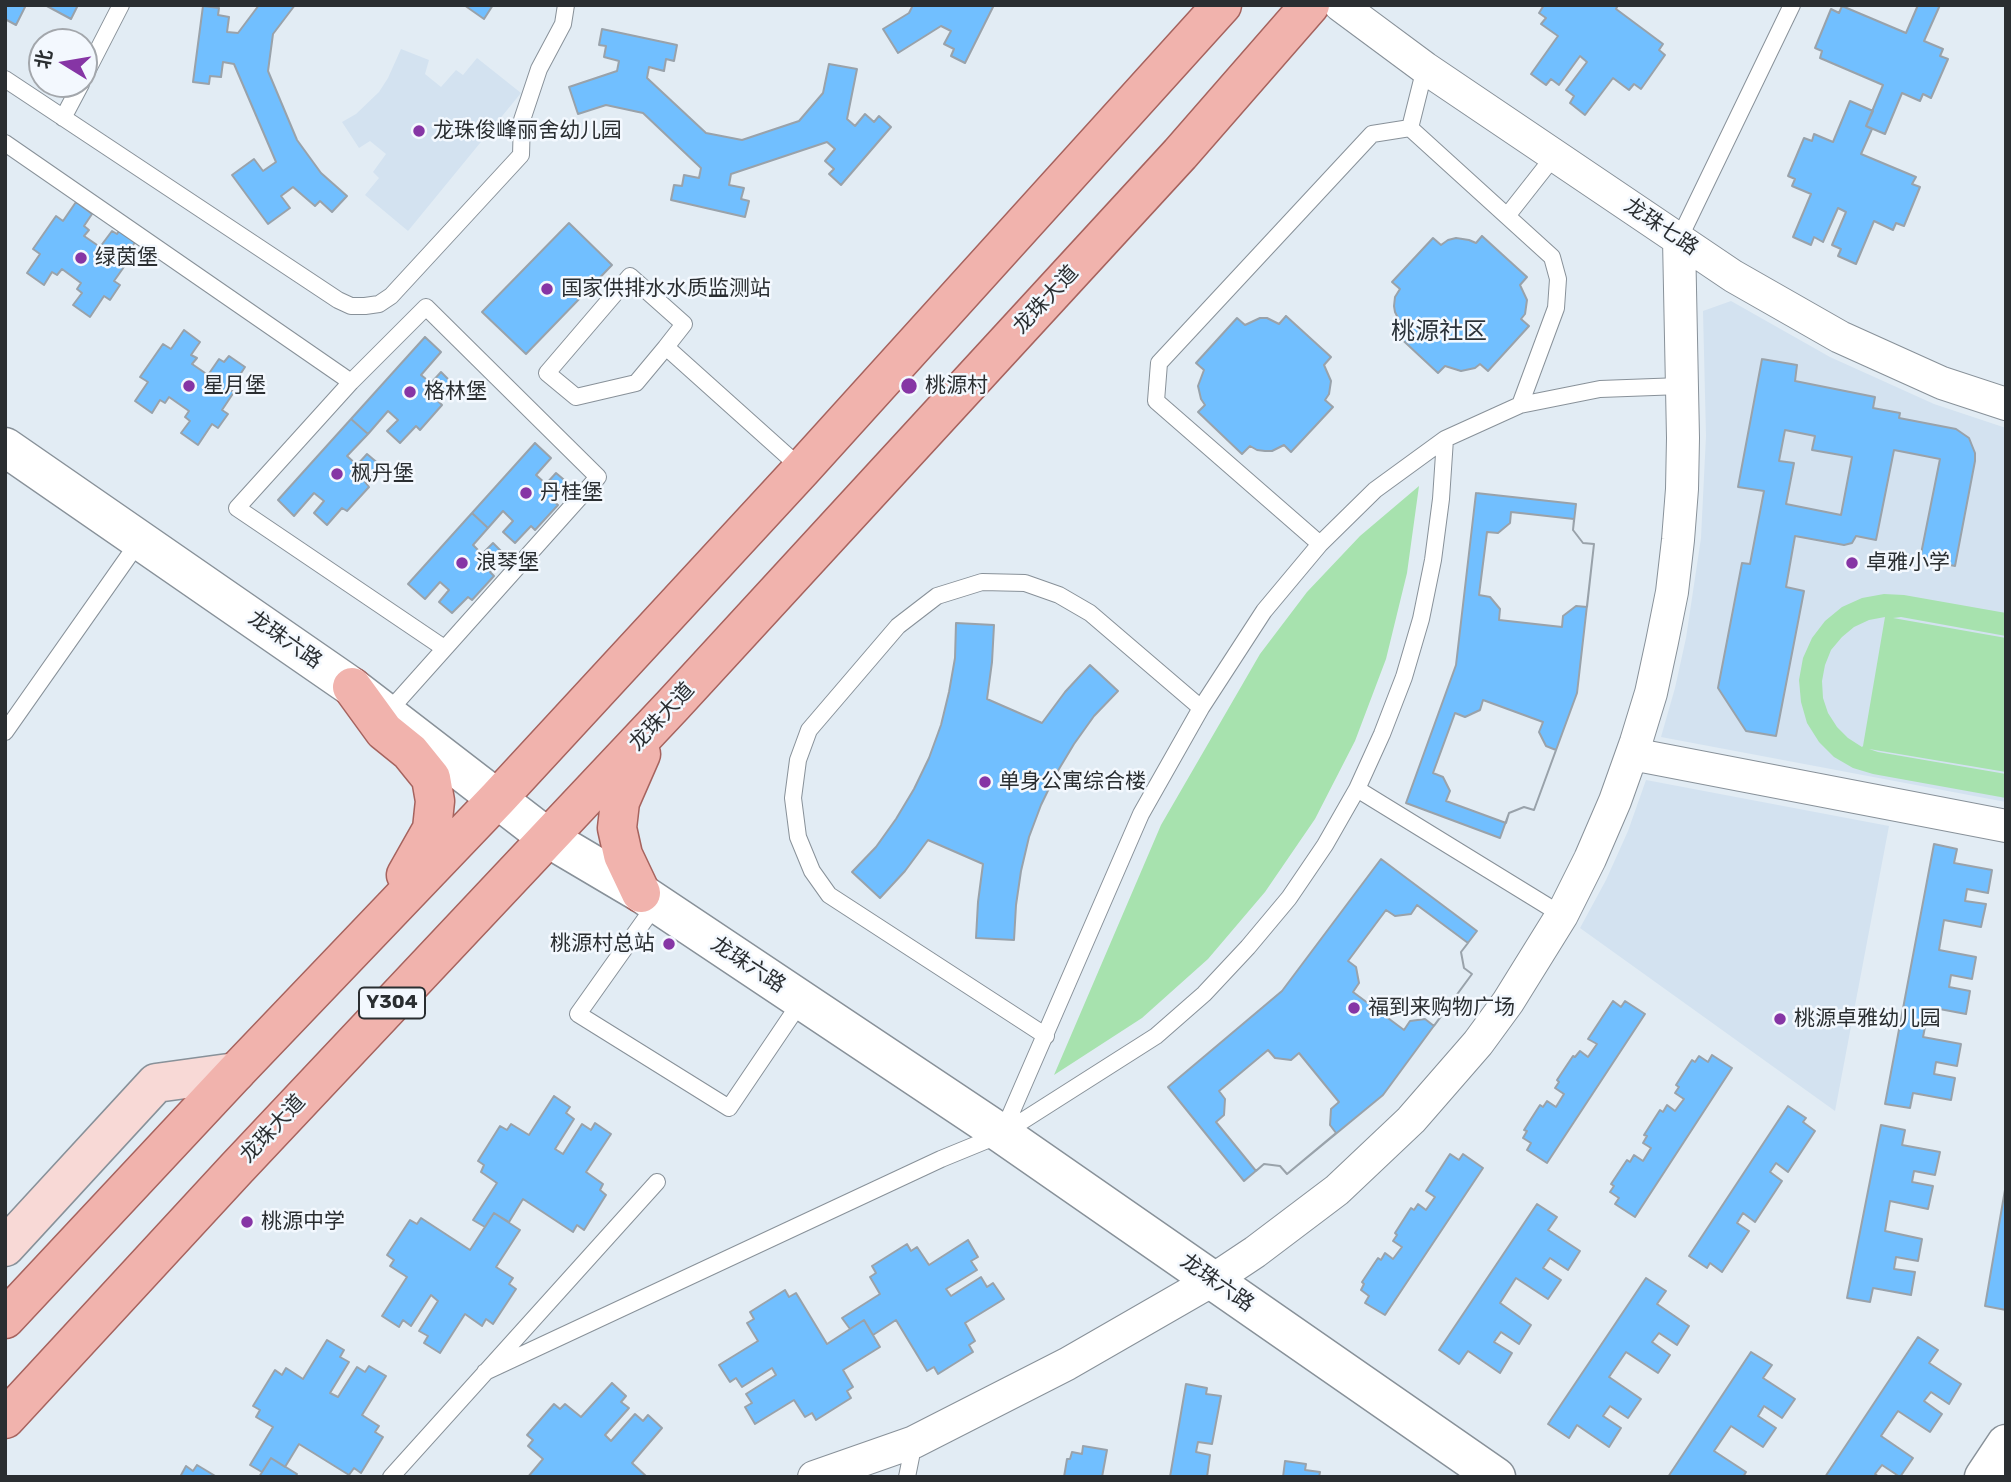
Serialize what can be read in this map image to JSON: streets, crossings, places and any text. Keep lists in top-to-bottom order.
{
  "streets": {
    "main road": ["龙珠大道", "Y304"],
    "street": ["龙珠七路", "龙珠六路"]
  },
  "crossings": [
    ["龙珠大道", "龙珠六路"]
  ],
  "districts": ["桃源社区"],
  "places": [
    "龙珠俊峰丽舍幼儿园",
    "绿茵堡",
    "国家供排水水质监测站",
    "星月堡",
    "桃源村",
    "格林堡",
    "枫丹堡",
    "丹桂堡",
    "浪琴堡",
    "卓雅小学",
    "单身公寓综合楼",
    "桃源村总站",
    "福到来购物广场",
    "桃源卓雅幼儿园",
    "桃源中学"
  ],
  "north": "left"
}
